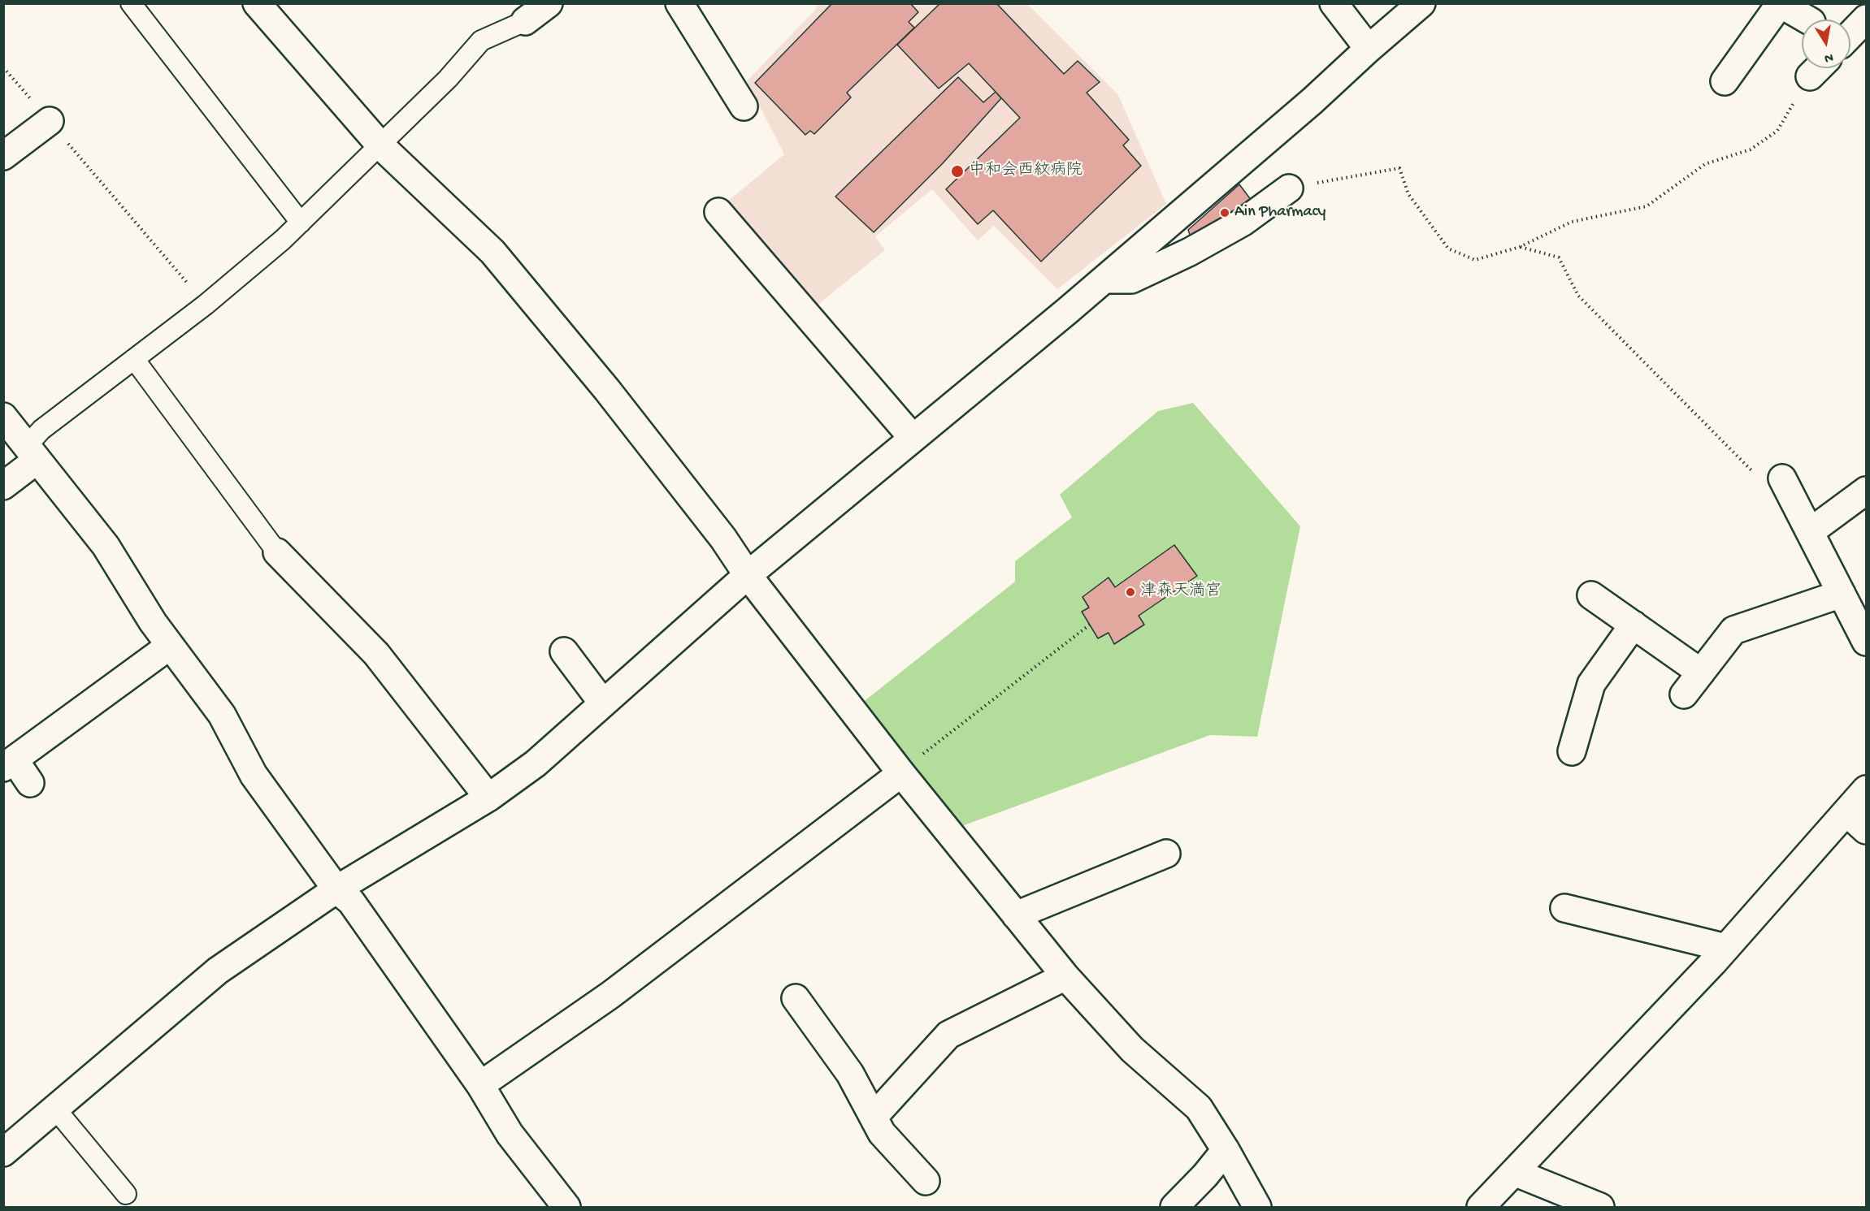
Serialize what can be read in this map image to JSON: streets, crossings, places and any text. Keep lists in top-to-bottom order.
{
  "places": ["中和会西紋病院", "Ain Pharmacy", "津森天満宮"],
  "north": "bottom"
}
